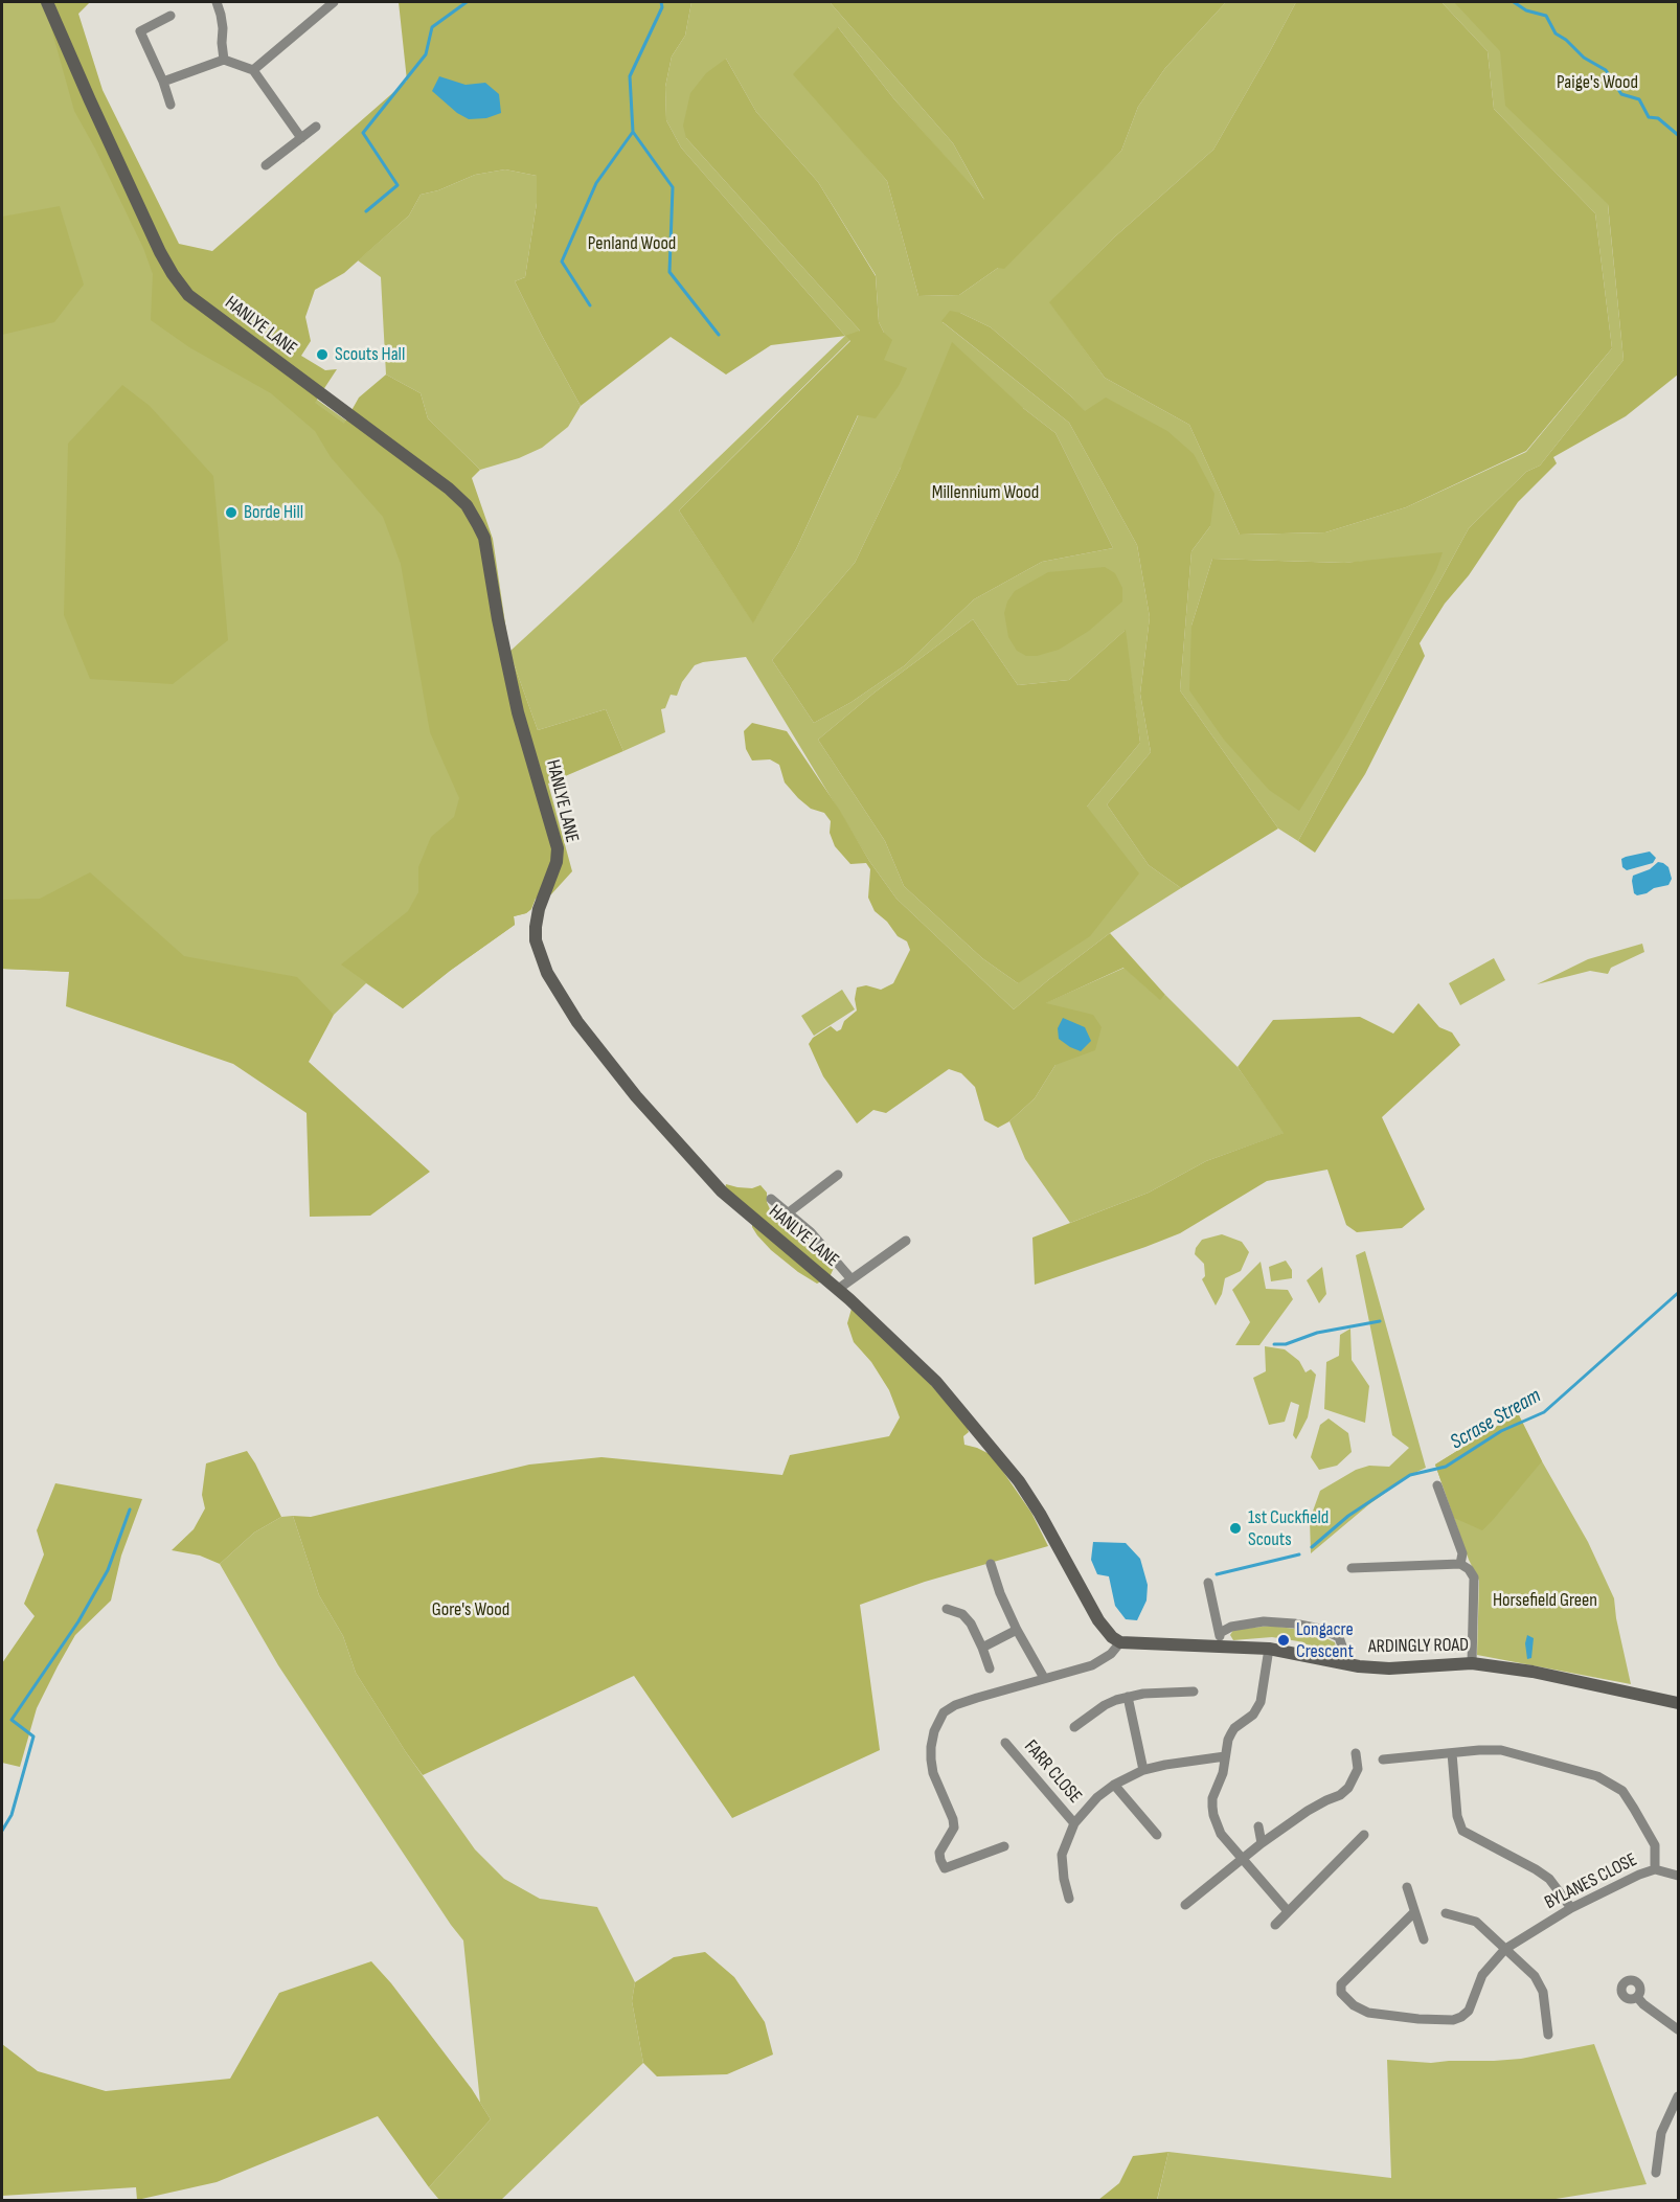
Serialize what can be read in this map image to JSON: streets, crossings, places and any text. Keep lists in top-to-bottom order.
{
  "streets": {
    "street": [
      "HANLYE LANE",
      "ARDINGLY ROAD",
      "FARR CLOSE",
      "BYLANES CLOSE"
    ]
  },
  "crossings": [
    ["HANLYE LANE", "ARDINGLY ROAD"]
  ],
  "water": ["Scrase Stream"],
  "parks": [
    "Paige's Wood",
    "Penland Wood",
    "Millennium Wood",
    "Horsefield Green",
    "Gore's Wood"
  ],
  "places": [
    "Scouts Hall",
    "Borde Hill",
    "1st Cuckfield Scouts",
    "Longacre Crescent"
  ]
}
